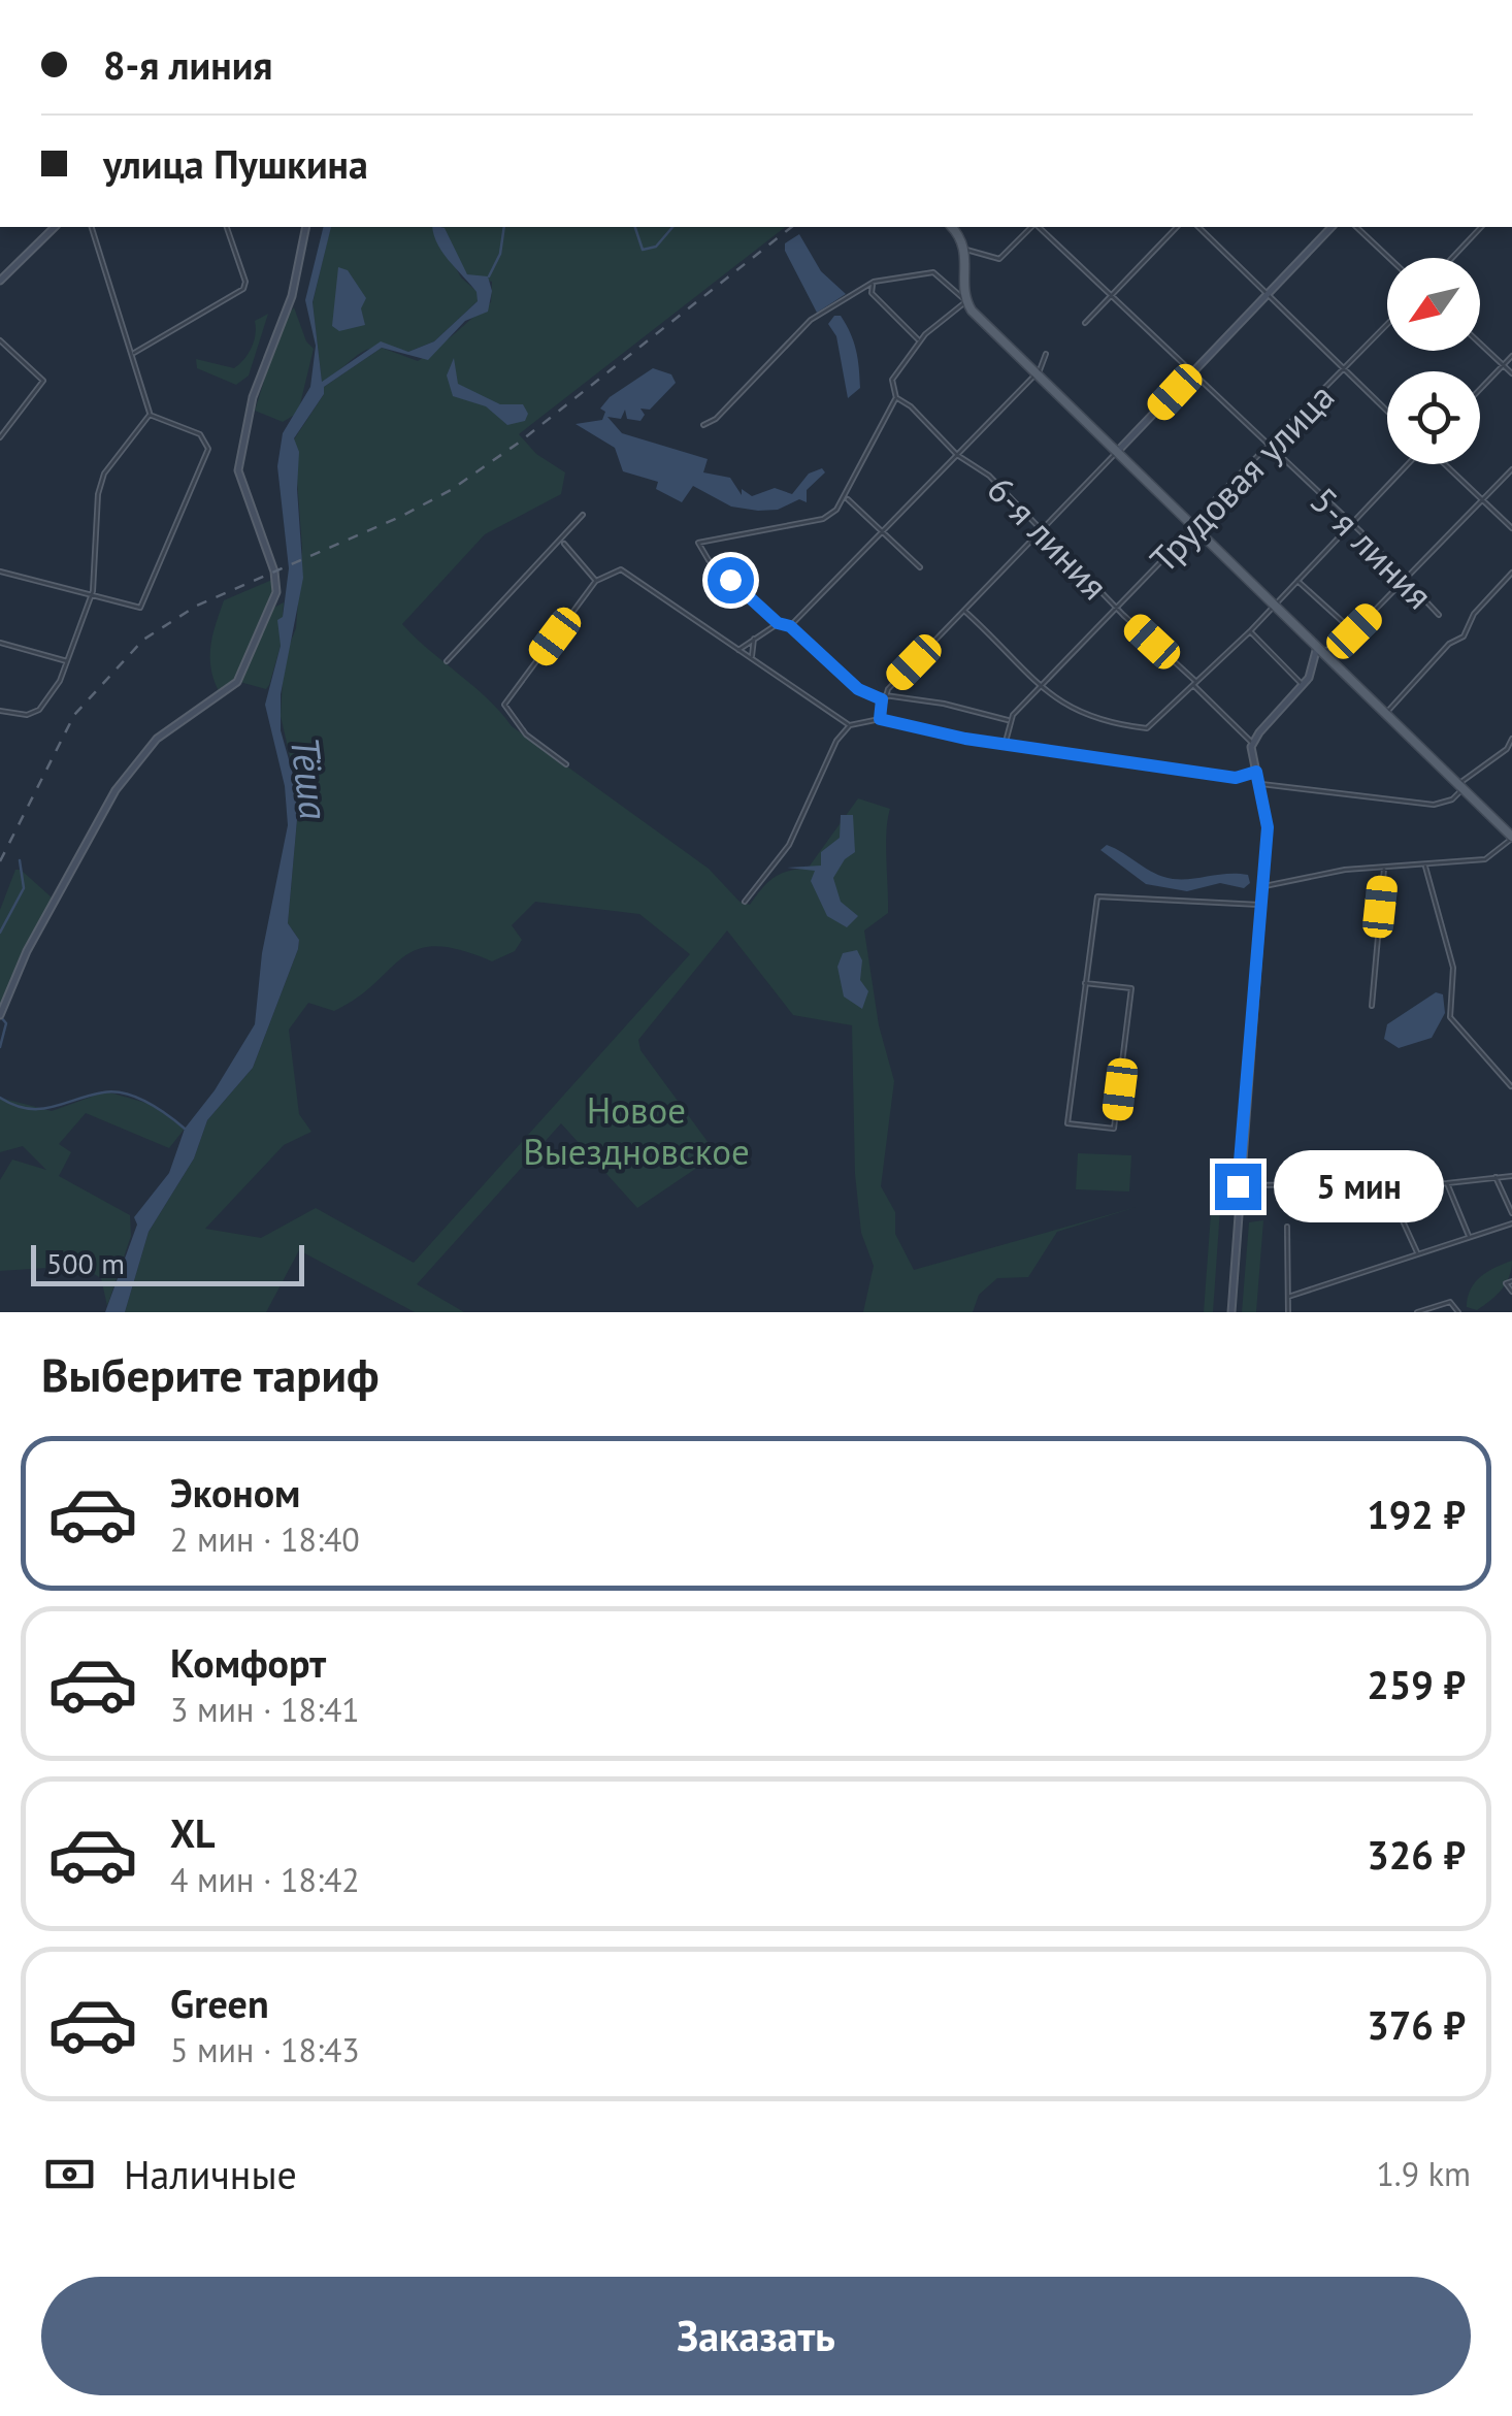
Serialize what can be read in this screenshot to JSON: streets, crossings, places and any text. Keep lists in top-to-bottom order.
{
  "streets": {
    "street": ["Трудовая улица", "6-я линия", "5-я линия"]
  },
  "crossings": [
    ["Трудовая улица", "6-я линия"],
    ["Трудовая улица", "5-я линия"]
  ],
  "water": ["Тёша"],
  "parks": ["Новое Выездновское"],
  "scale_bar": "500 m",
  "north": "bottom left",
  "page": {
    "banner": ["8-я линия", "улица Пушкина"],
    "bubble": "5 мин",
    "scale": "500 m",
    "heading": "Выберите тариф",
    "list": [
      {
        "name": "Эконом",
        "note": "2 мин · 18:40",
        "value": "192 ₽"
      },
      {
        "name": "Комфорт",
        "note": "3 мин · 18:41",
        "value": "259 ₽"
      },
      {
        "name": "XL",
        "note": "4 мин · 18:42",
        "value": "326 ₽"
      },
      {
        "name": "Green",
        "note": "5 мин · 18:43",
        "value": "376 ₽"
      }
    ],
    "pay": ["Наличные", "1.9 km"],
    "buttons": "Заказать"
  }
}
